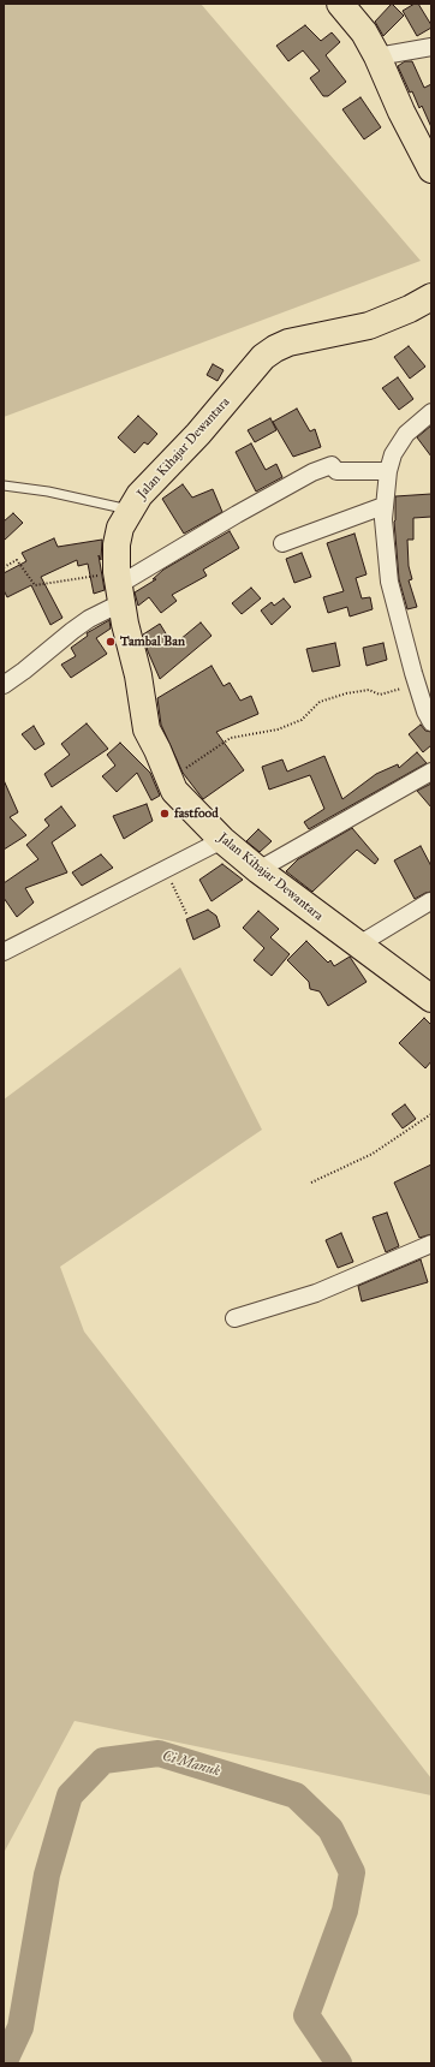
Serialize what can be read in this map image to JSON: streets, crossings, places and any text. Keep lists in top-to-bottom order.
{
  "streets": {
    "main road": ["Jalan Kihajar Dewantara"]
  },
  "water": ["Ci Manuk"],
  "places": ["Tambal Ban", "fastfood"]
}
